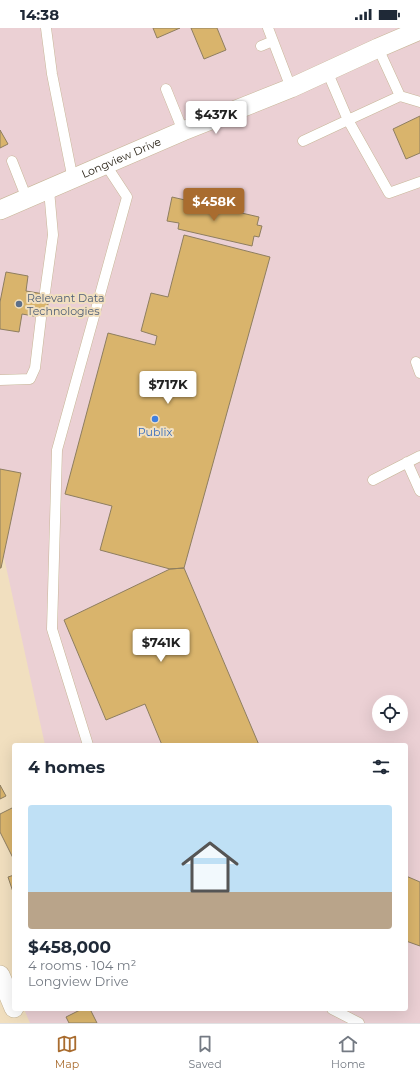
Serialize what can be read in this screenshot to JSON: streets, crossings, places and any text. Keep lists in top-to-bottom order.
{
  "streets": {
    "street": ["Longview Drive"]
  },
  "places": ["Relevant Data Technologies", "Publix"],
  "page": {
    "status": "14:38",
    "price": [
      "$437K",
      "$458K",
      "$717K",
      "$741K"
    ],
    "heading": "4 homes",
    "list": [
      {
        "name": "$458,000",
        "note": "4 rooms · 104 m² · Longview Drive"
      }
    ],
    "tabs": ["Map", "Saved", "Home"]
  }
}
